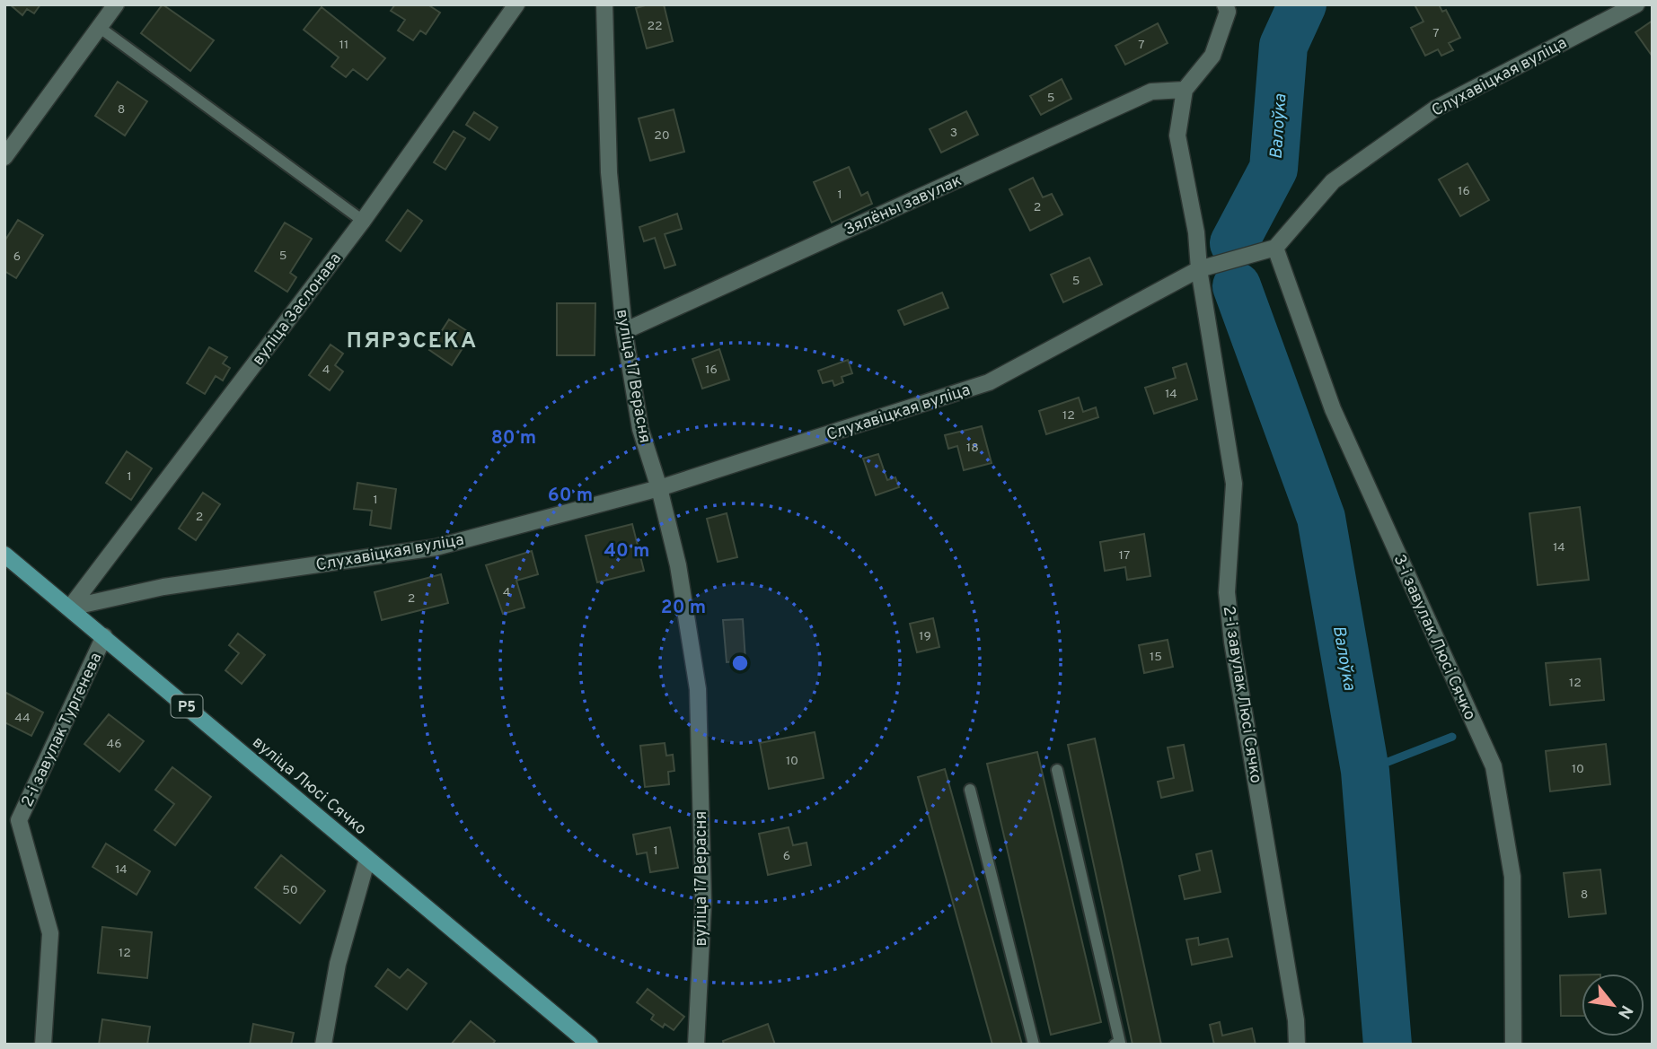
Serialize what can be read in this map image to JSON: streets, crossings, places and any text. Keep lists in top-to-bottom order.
{
  "streets": {
    "main road": ["Р5", "вуліца Люсі Сячко"],
    "street": [
      "Слухавіцкая вуліца",
      "Зялёны завулак",
      "вуліца Заслонава",
      "вуліца 17 Верасня",
      "3-і завулак Люсі Сячко",
      "2-і завулак Люсі Сячко",
      "2-і завулак Тургенева"
    ]
  },
  "crossings": [
    ["Слухавіцкая вуліца", "вуліца Заслонава"],
    ["Слухавіцкая вуліца", "вуліца 17 Верасня"],
    ["Слухавіцкая вуліца", "3-і завулак Люсі Сячко"],
    ["Слухавіцкая вуліца", "2-і завулак Люсі Сячко"],
    ["Слухавіцкая вуліца", "вуліца Люсі Сячко"],
    ["Зялёны завулак", "вуліца 17 Верасня"],
    ["Зялёны завулак", "2-і завулак Люсі Сячко"],
    ["вуліца Заслонава", "вуліца Люсі Сячко"],
    ["2-і завулак Тургенева", "вуліца Люсі Сячко"]
  ],
  "districts": ["ПЯРЭСЕКА"],
  "water": ["Валоўка"],
  "house_numbers": [
    "22",
    "7",
    "11",
    "7",
    "5",
    "8",
    "3",
    "20",
    "16",
    "1",
    "2",
    "5",
    "6",
    "5",
    "4",
    "16",
    "14",
    "12",
    "18",
    "1",
    "1",
    "2",
    "14",
    "17",
    "4",
    "2",
    "19",
    "15",
    "12",
    "44",
    "46",
    "10",
    "10",
    "1",
    "6",
    "14",
    "50",
    "8",
    "12"
  ],
  "north": "bottom right",
  "rings": [
    "80 m",
    "60 m",
    "40 m",
    "20 m"
  ]
}
